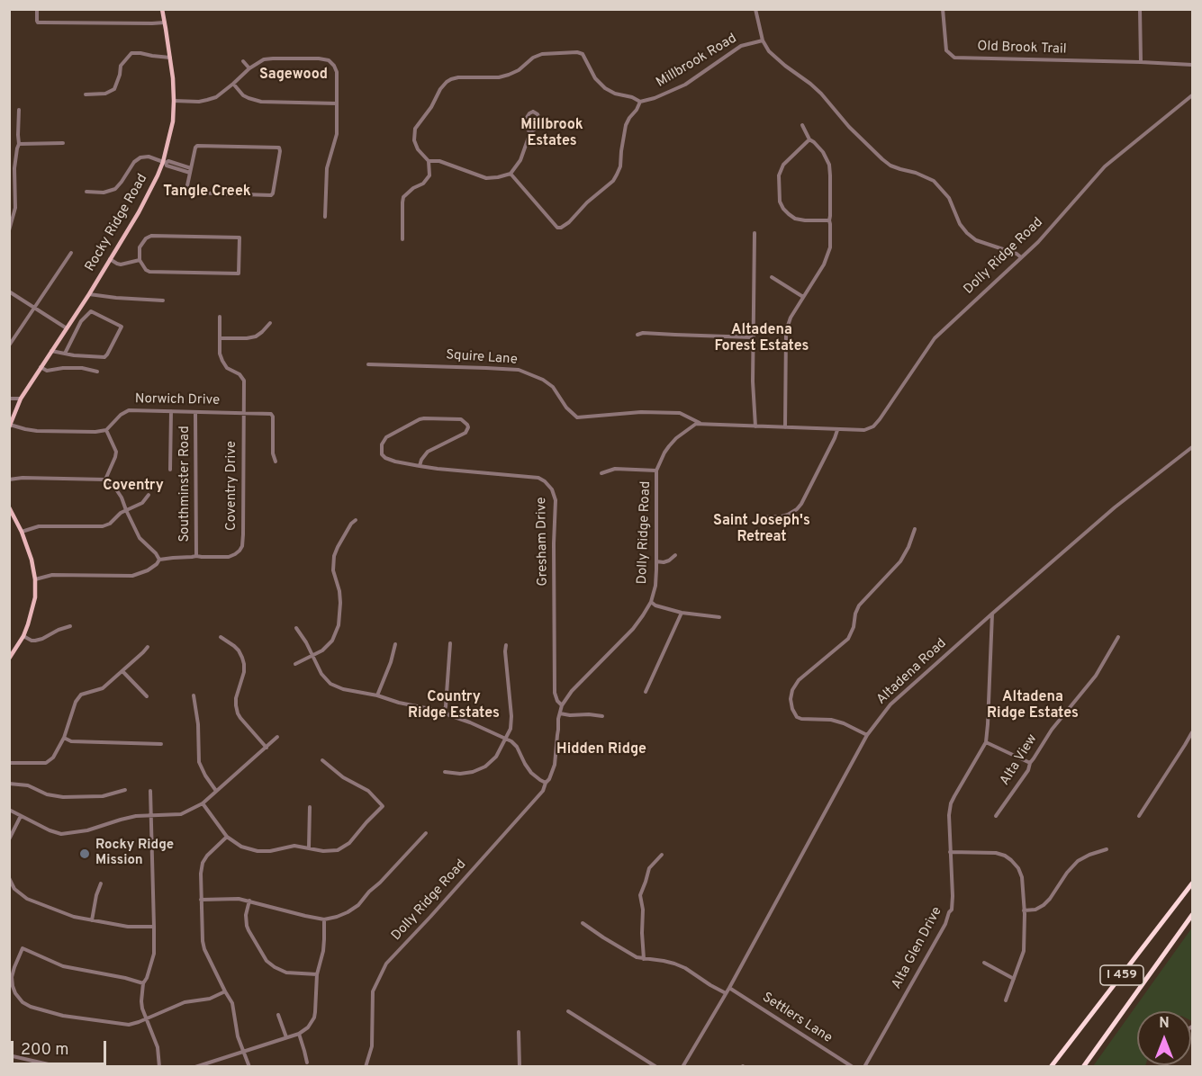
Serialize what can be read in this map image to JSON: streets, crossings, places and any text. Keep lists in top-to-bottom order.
{
  "streets": {
    "highway": ["I 459"],
    "main road": ["Rocky Ridge Road"],
    "street": [
      "Old Brook Trail",
      "Millbrook Road",
      "Dolly Ridge Road",
      "Squire Lane",
      "Norwich Drive",
      "Southminster Road",
      "Coventry Drive",
      "Gresham Drive",
      "Altadena Road",
      "Alta View",
      "Alta Glen Drive",
      "Settlers Lane"
    ]
  },
  "crossings": [
    ["Dolly Ridge Road", "Squire Lane"],
    ["Dolly Ridge Road", "Gresham Drive"],
    ["Norwich Drive", "Southminster Road"],
    ["Norwich Drive", "Coventry Drive"],
    ["Southminster Road", "Coventry Drive"],
    ["Altadena Road", "Alta Glen Drive"],
    ["Altadena Road", "Settlers Lane"]
  ],
  "districts": [
    "Sagewood",
    "Millbrook Estates",
    "Tangle Creek",
    "Altadena Forest Estates",
    "Coventry",
    "Saint Joseph's Retreat",
    "Country Ridge Estates",
    "Altadena Ridge Estates",
    "Hidden Ridge"
  ],
  "places": ["Rocky Ridge Mission"],
  "scale_bar": "200 m",
  "north": "top"
}
